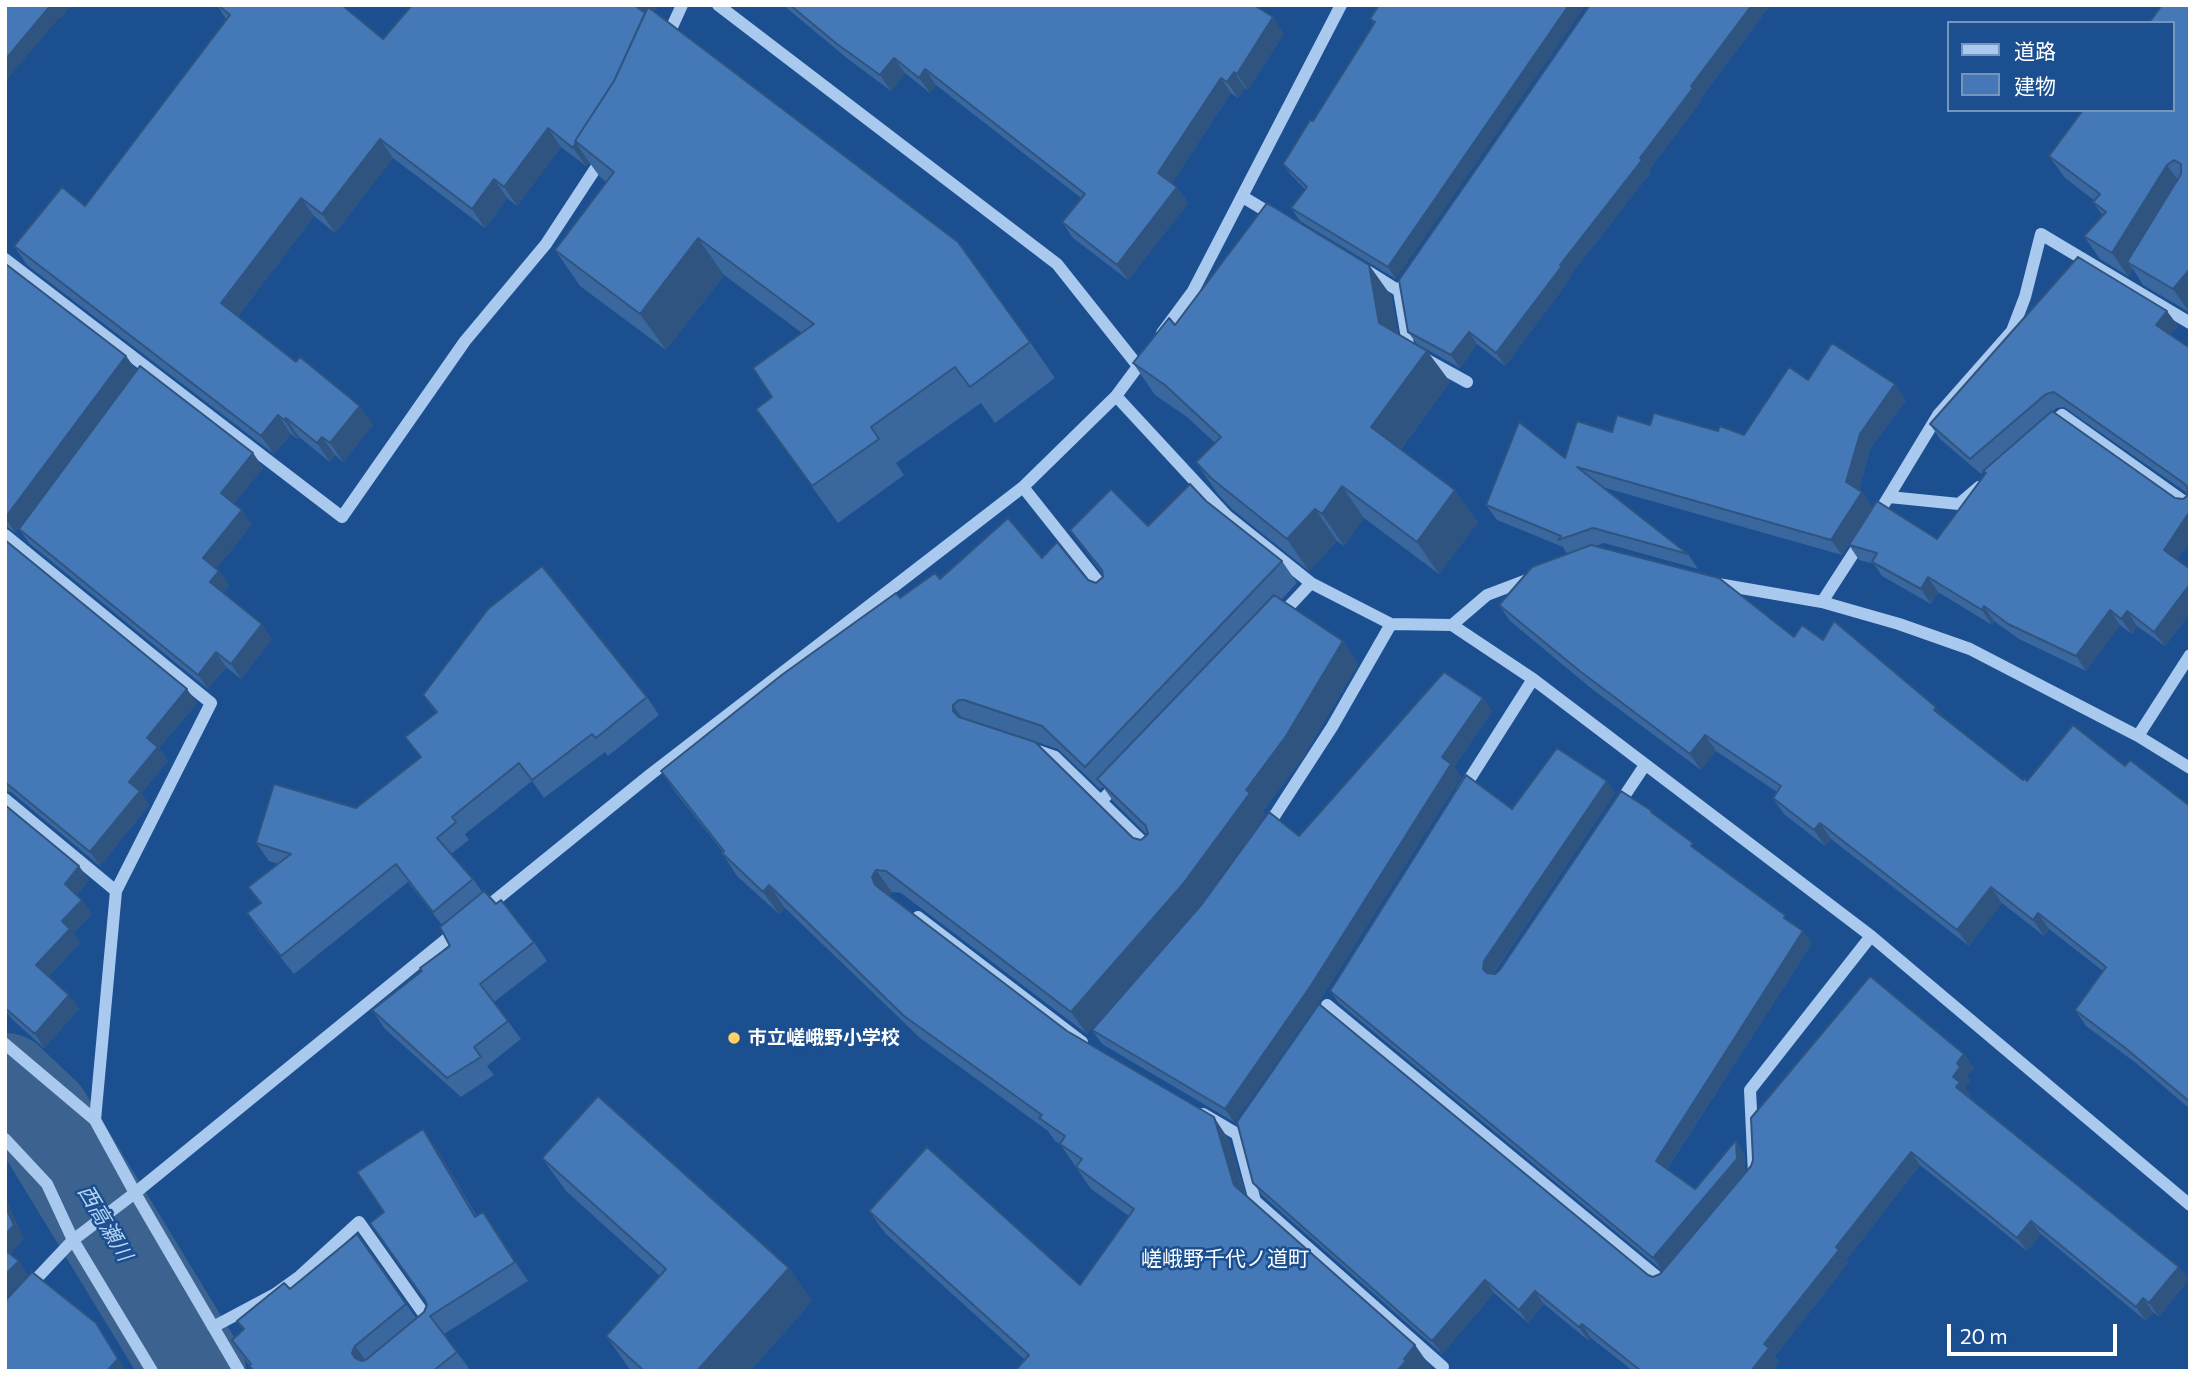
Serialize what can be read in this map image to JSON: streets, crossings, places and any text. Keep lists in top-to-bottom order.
{
  "districts": ["嵯峨野千代ノ道町"],
  "water": ["西高瀬川"],
  "places": ["市立嵯峨野小学校"],
  "legend": ["道路", "建物"],
  "scale_bar": "20 m"
}
